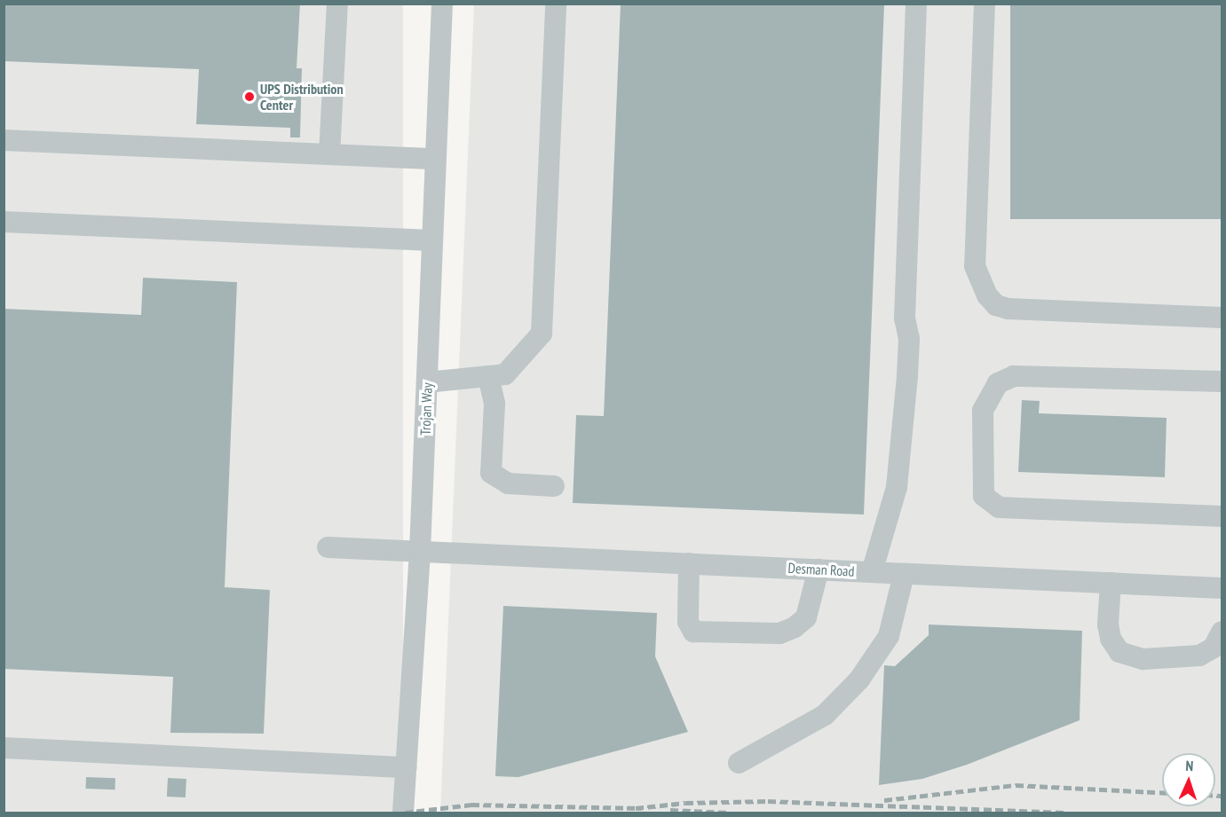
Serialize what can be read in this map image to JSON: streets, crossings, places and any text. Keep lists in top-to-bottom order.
{
  "streets": {
    "street": ["Trojan Way", "Desman Road"]
  },
  "crossings": [
    ["Trojan Way", "Desman Road"]
  ],
  "places": ["UPS Distribution Center"],
  "north": "top"
}
